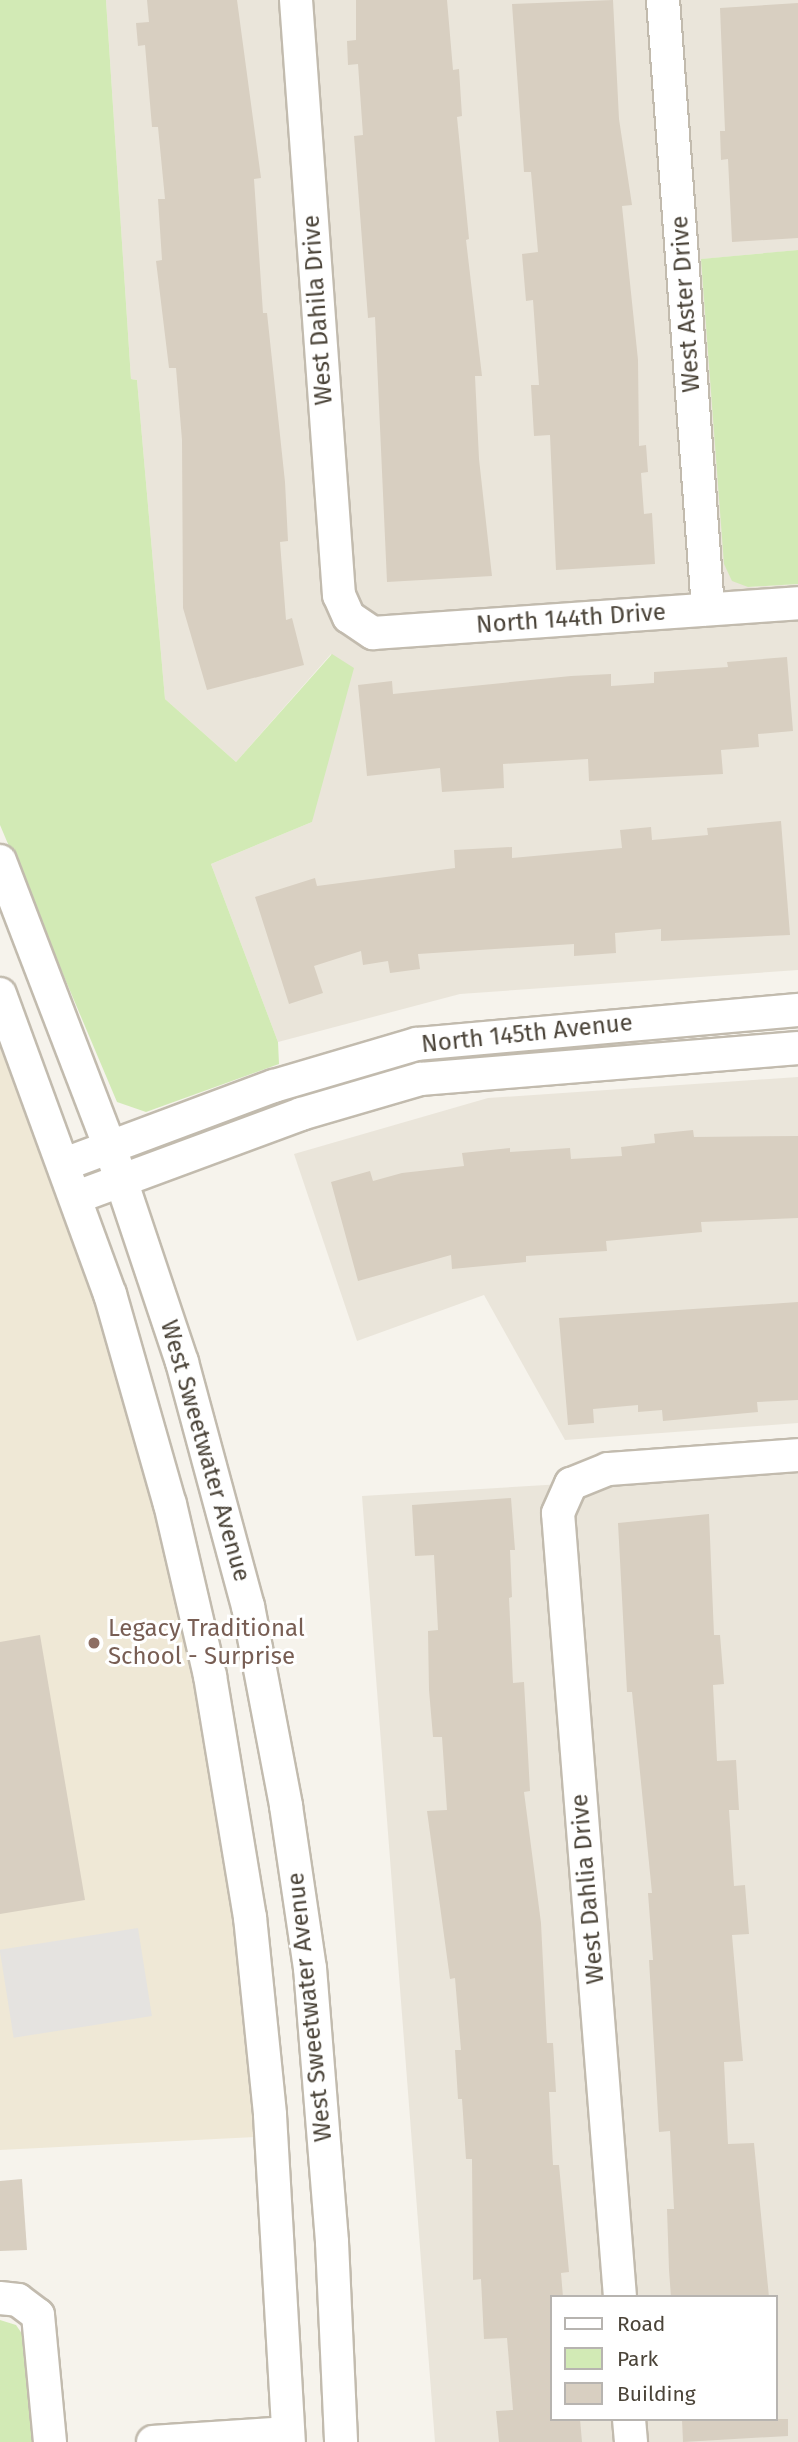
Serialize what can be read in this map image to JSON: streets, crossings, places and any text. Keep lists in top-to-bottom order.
{
  "streets": {
    "street": [
      "West Aster Drive",
      "West Dahila Drive",
      "North 144th Drive",
      "North 145th Avenue",
      "West Sweetwater Avenue",
      "West Dahlia Drive"
    ]
  },
  "crossings": [
    ["West Aster Drive", "North 144th Drive"],
    ["West Dahila Drive", "North 144th Drive"],
    ["North 145th Avenue", "West Sweetwater Avenue"]
  ],
  "places": ["Legacy Traditional School - Surprise"],
  "legend": ["Road", "Park", "Building"]
}
